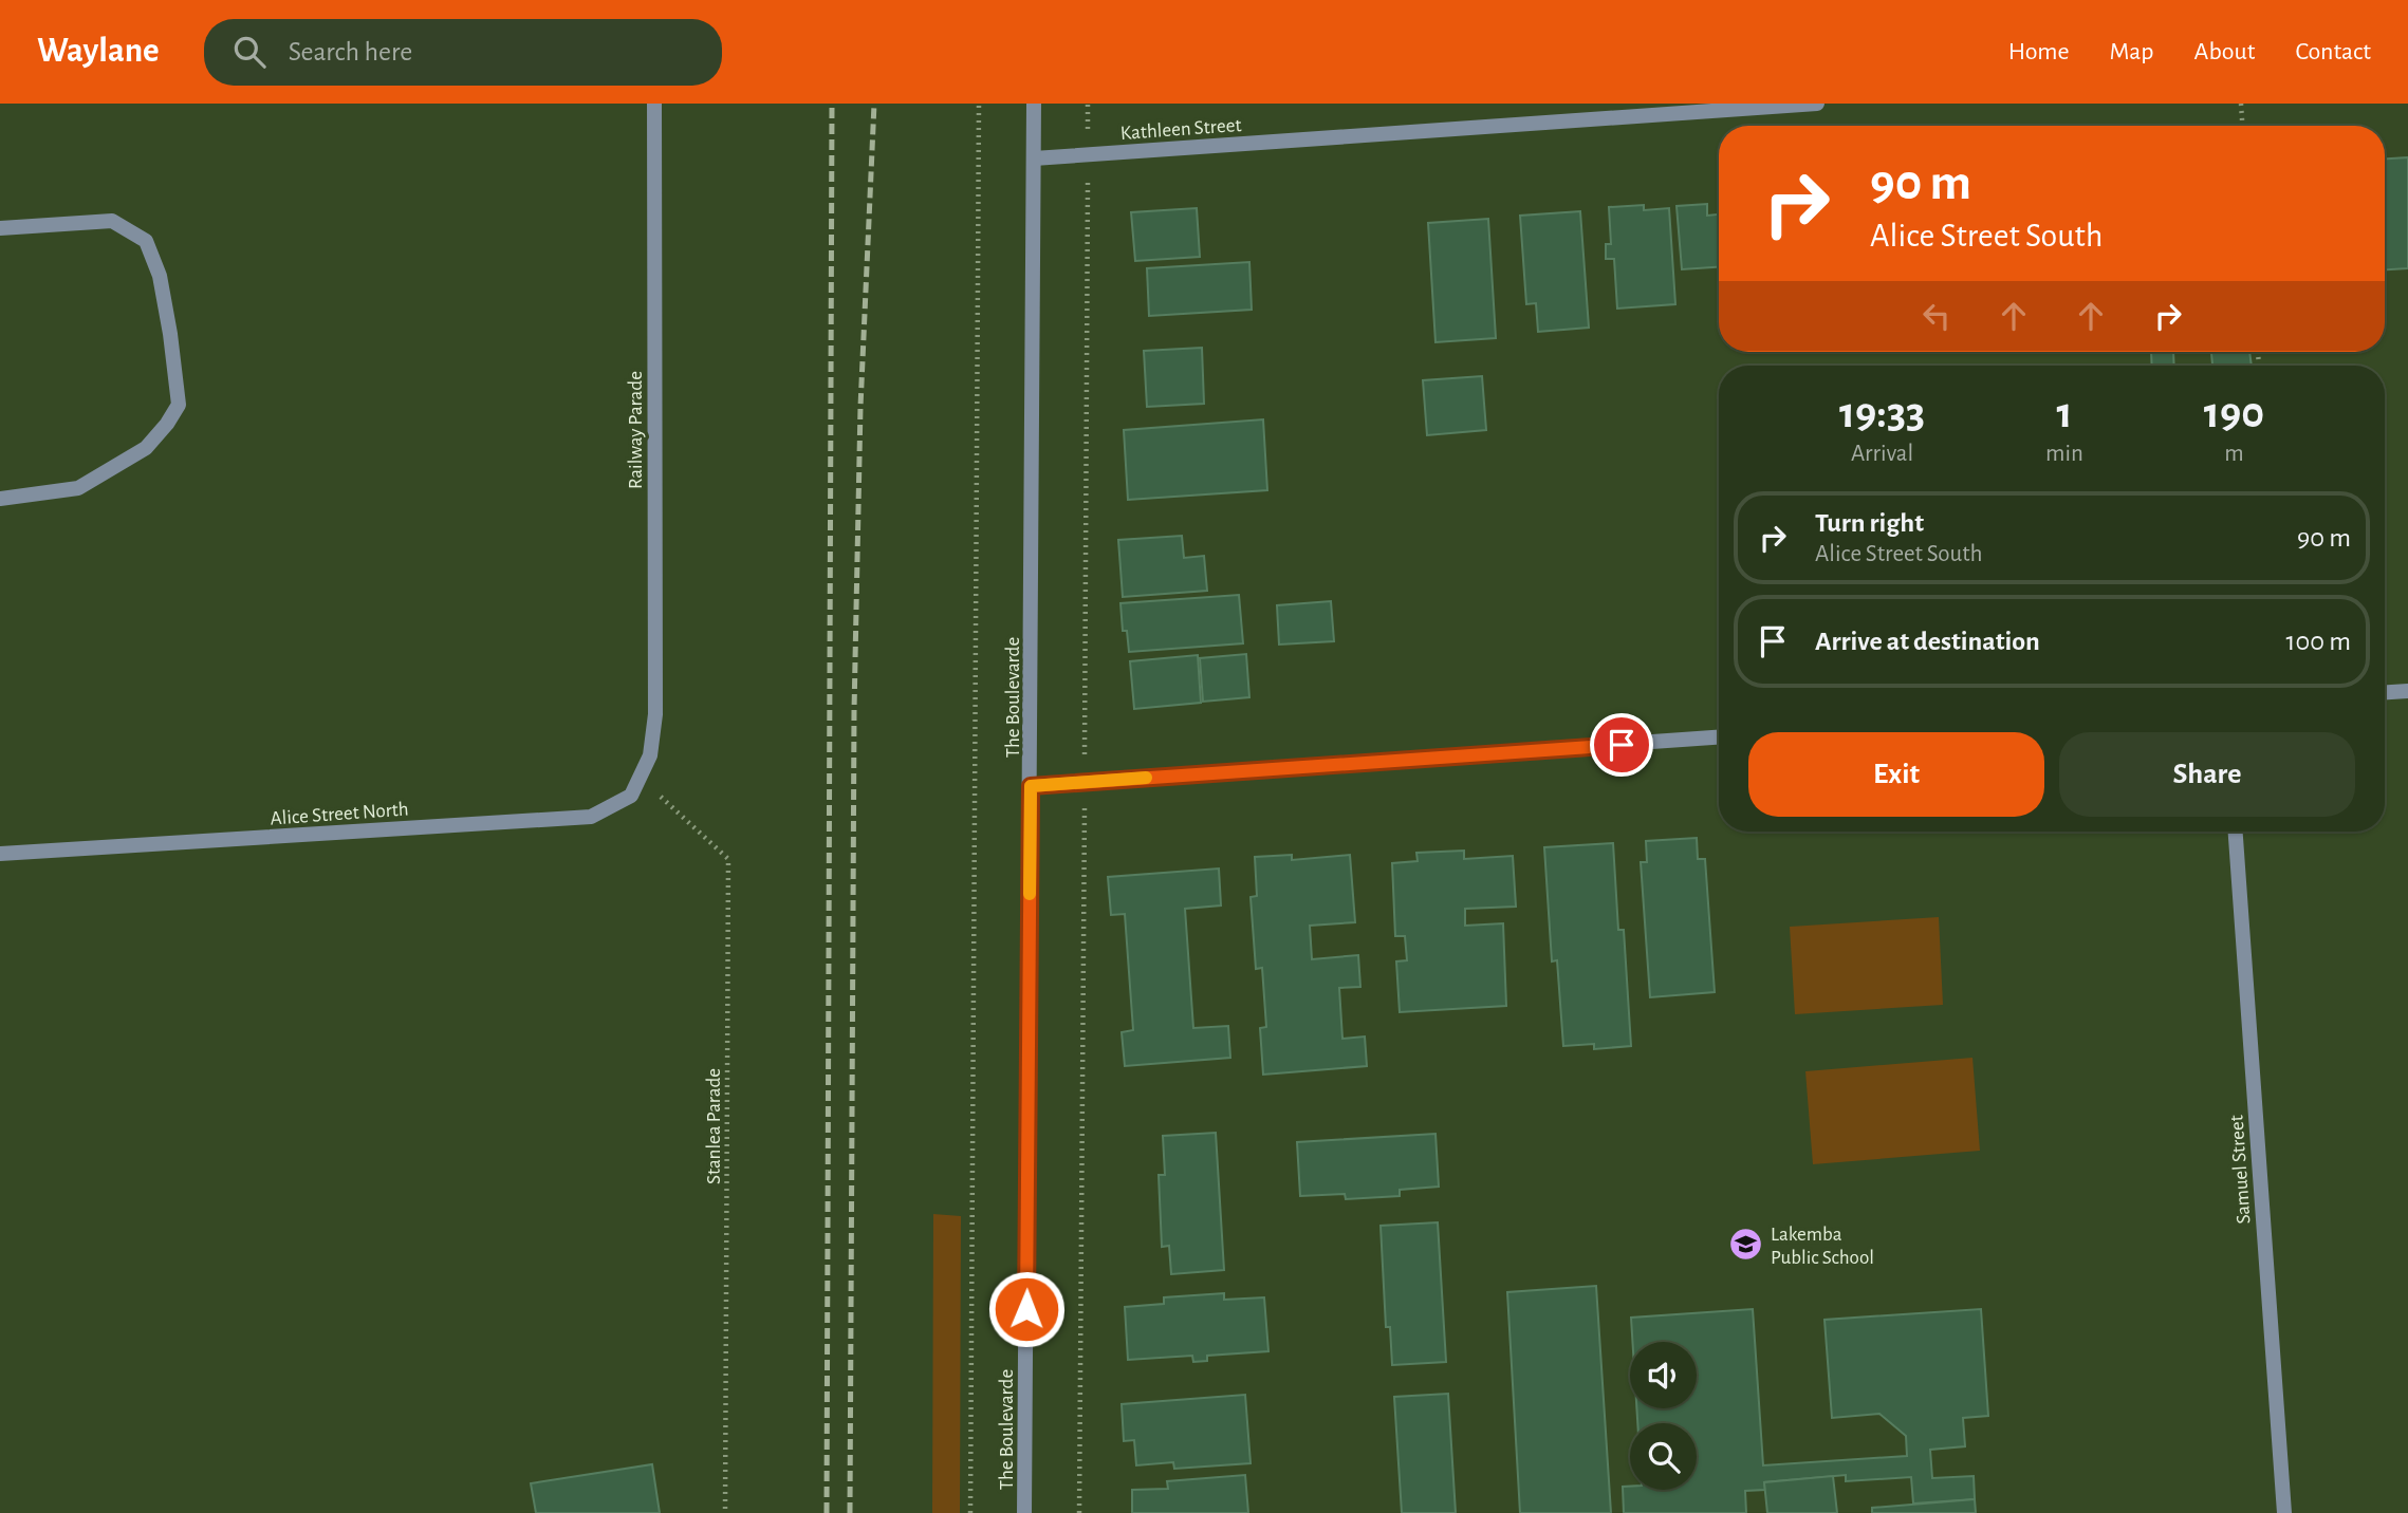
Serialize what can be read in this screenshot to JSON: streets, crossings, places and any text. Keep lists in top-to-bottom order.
{
  "streets": {
    "street": [
      "Kathleen Street",
      "Railway Parade",
      "The Boulevarde",
      "Alice Street North",
      "Samuel Street"
    ],
    "path": ["Stanlea Parade"]
  },
  "crossings": [
    ["Kathleen Street", "The Boulevarde"],
    ["Railway Parade", "Alice Street North"],
    ["Alice Street North", "Stanlea Parade"]
  ],
  "places": {
    "school or university": ["Lakemba Public School"]
  },
  "page": {
    "header": "Waylane",
    "search": "Search here",
    "nav": [
      "Home",
      "Map",
      "About",
      "Contact"
    ],
    "turn": ["90 m", "Alice Street South"],
    "eta": [
      "19:33",
      "Arrival",
      "1",
      "min",
      "190",
      "m"
    ],
    "list": [
      {
        "name": "Turn right",
        "note": "Alice Street South",
        "value": "90 m"
      },
      {
        "name": "Arrive at destination",
        "value": "100 m"
      }
    ],
    "buttons": ["Exit", "Share"]
  }
}
